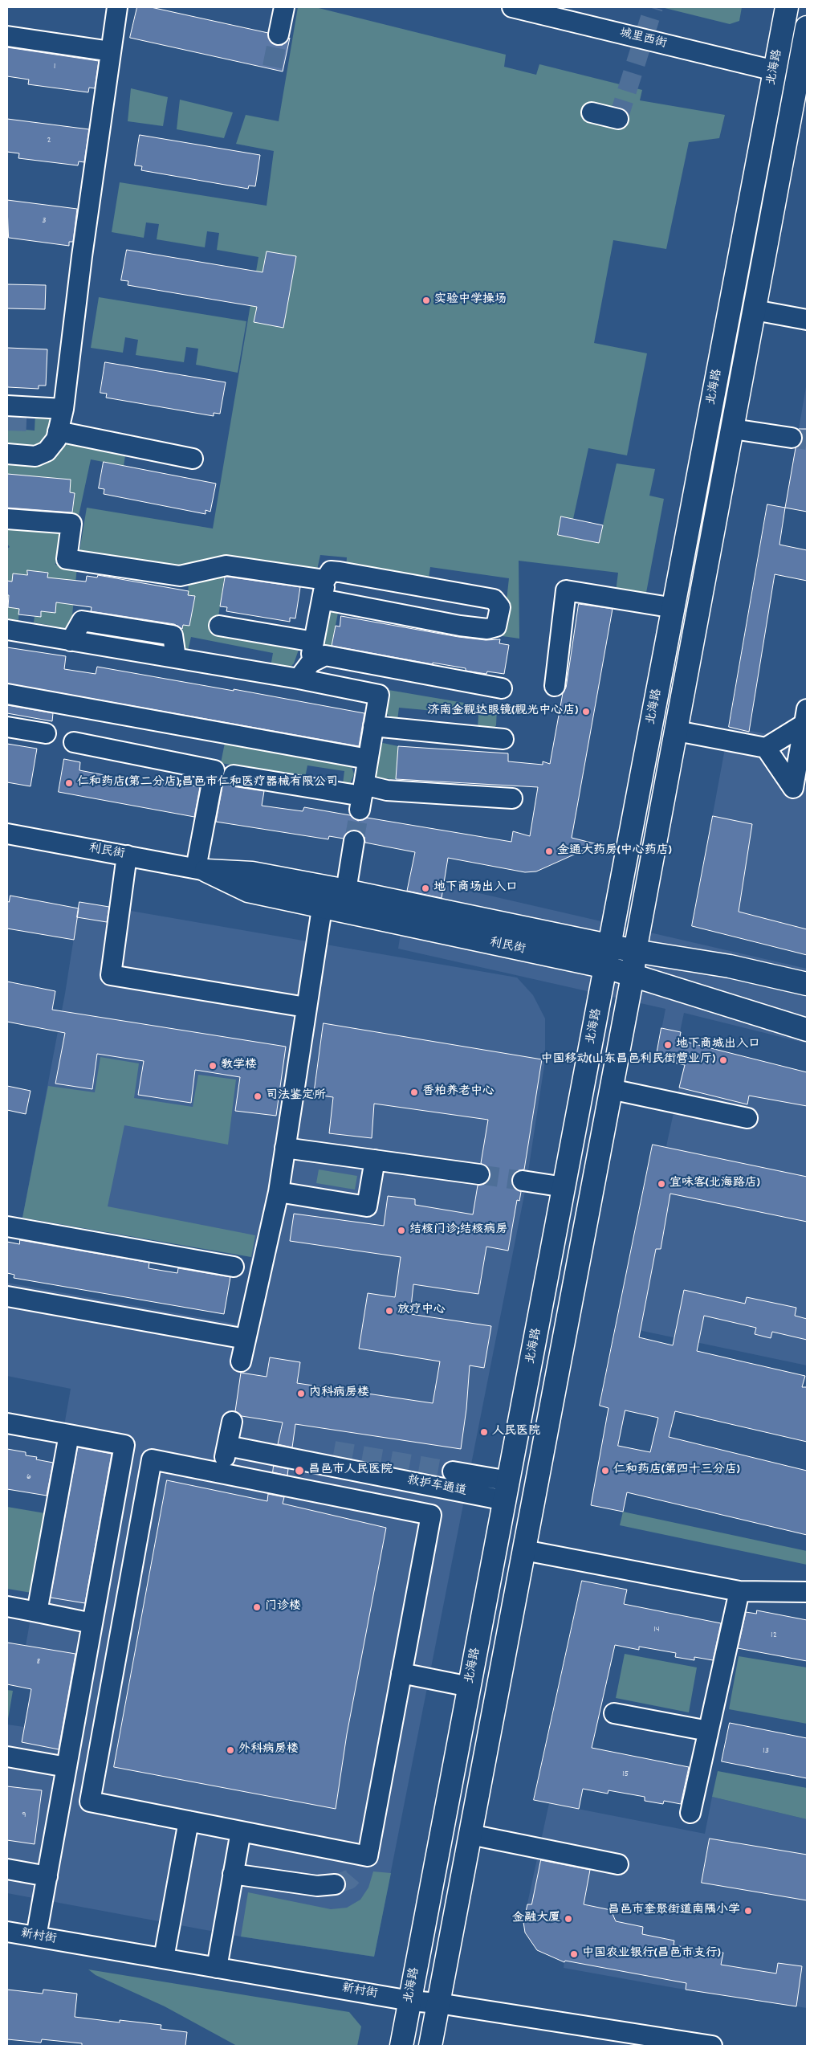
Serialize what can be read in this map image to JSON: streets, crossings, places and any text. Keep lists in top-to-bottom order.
{
  "streets": {
    "main road": ["北海路", "利民街"],
    "street": ["城里西街", "救护车通道", "新村街"]
  },
  "crossings": [
    ["城里西街", "北海路"],
    ["北海路", "利民街"],
    ["北海路", "救护车通道"],
    ["北海路", "新村街"]
  ],
  "places": [
    "实验中学操场",
    "济南金视达眼镜(视光中心店)",
    "仁和药店(第二分店);昌邑市仁和医疗器械有限公司",
    "金通大药房(中心药店)",
    "地下商场出入口",
    "地下商城出入口",
    "中国移动(山东昌邑利民街营业厅)",
    "教学楼",
    "香柏养老中心",
    "司法鉴定所",
    "宜味客(北海路店)",
    "结核门诊;结核病房",
    "放疗中心",
    "内科病房楼",
    "人民医院",
    "昌邑市人民医院",
    "仁和药店(第四十三分店)",
    "门诊楼",
    "外科病房楼",
    "昌邑市奎聚街道南隅小学",
    "金融大厦",
    "中国农业银行(昌邑市支行)"
  ],
  "house_numbers": [
    "1",
    "2",
    "3",
    "6",
    "14",
    "12",
    "8",
    "13",
    "15",
    "9"
  ]
}
